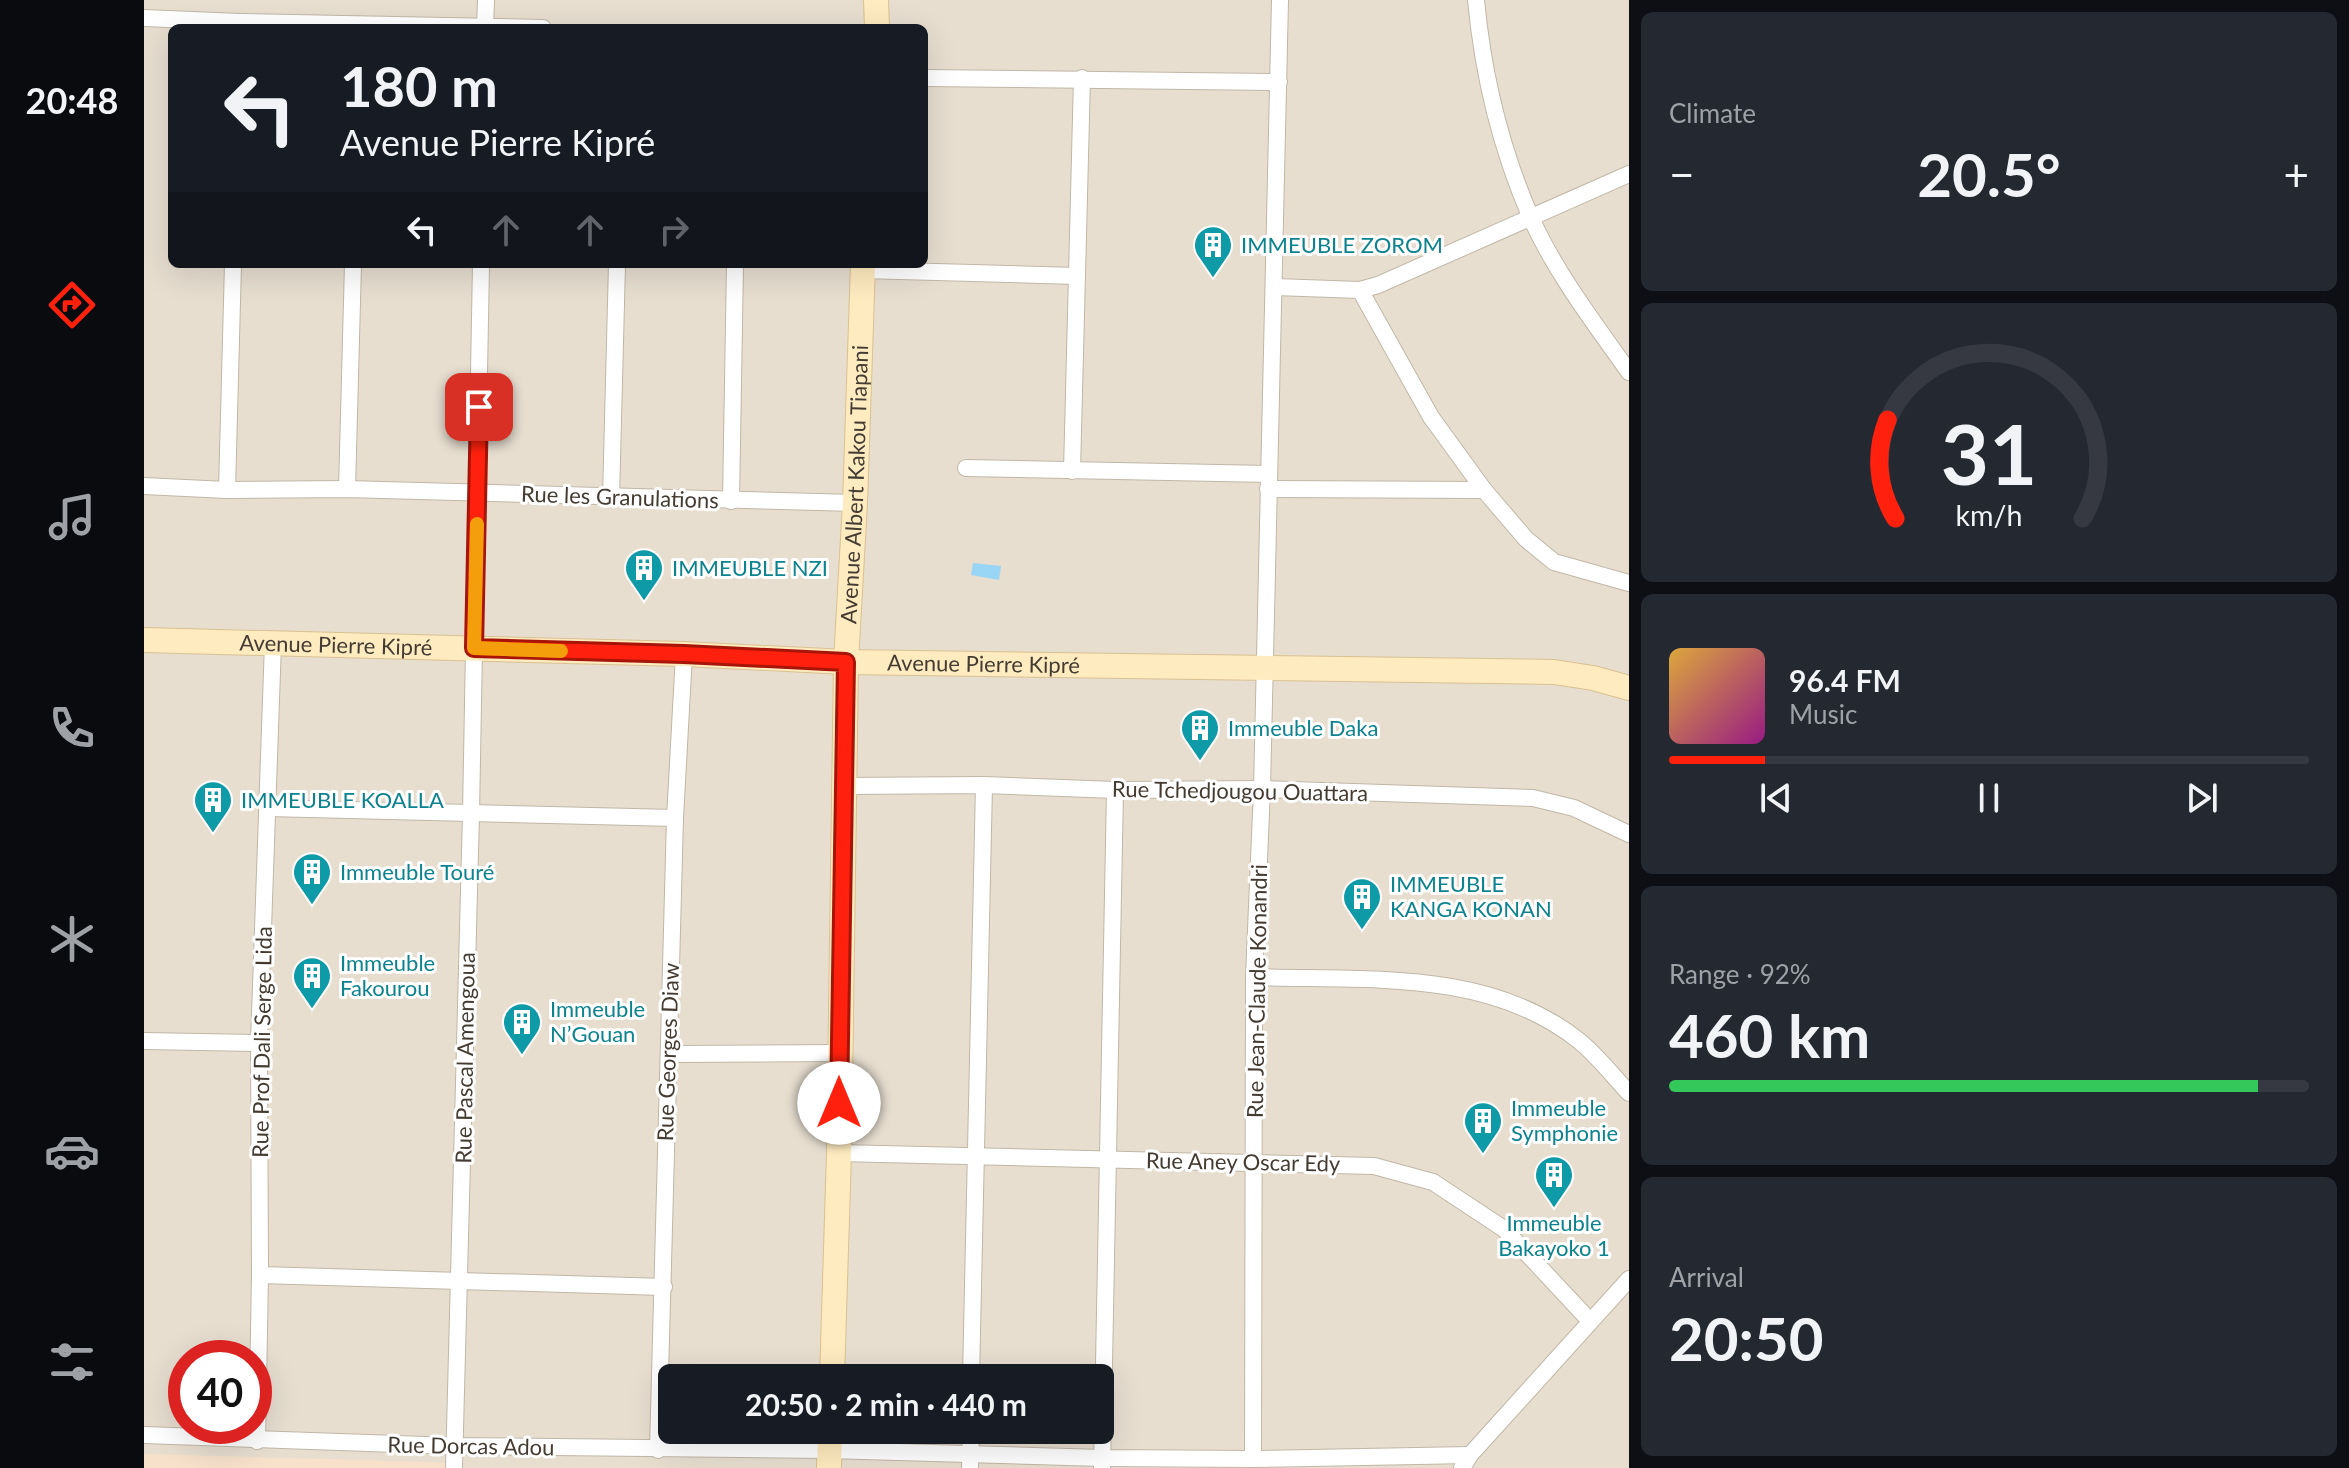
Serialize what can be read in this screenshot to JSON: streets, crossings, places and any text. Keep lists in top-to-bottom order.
{
  "streets": {
    "street": [
      "Avenue Albert Kakou Tiapani",
      "Rue les Granulations",
      "Avenue Pierre Kipré",
      "Rue Tchedjougou Ouattara",
      "Rue Jean-Claude Konandri",
      "Rue Prof Dali Serge Lida",
      "Rue Georges Diaw",
      "Rue Pascal Amengoua",
      "Rue Aney Oscar Edy",
      "Rue Dorcas Adou"
    ]
  },
  "crossings": [
    ["Avenue Albert Kakou Tiapani", "Rue les Granulations"],
    ["Avenue Albert Kakou Tiapani", "Avenue Pierre Kipré"],
    ["Avenue Albert Kakou Tiapani", "Rue Tchedjougou Ouattara"],
    ["Avenue Albert Kakou Tiapani", "Rue Aney Oscar Edy"],
    ["Rue les Granulations", "Rue Pascal Amengoua"],
    ["Avenue Pierre Kipré", "Rue Jean-Claude Konandri"],
    ["Avenue Pierre Kipré", "Rue Prof Dali Serge Lida"],
    ["Avenue Pierre Kipré", "Rue Georges Diaw"],
    ["Avenue Pierre Kipré", "Rue Pascal Amengoua"],
    ["Rue Tchedjougou Ouattara", "Rue Jean-Claude Konandri"],
    ["Rue Jean-Claude Konandri", "Rue Aney Oscar Edy"],
    ["Rue Jean-Claude Konandri", "Rue Dorcas Adou"],
    ["Rue Georges Diaw", "Rue Dorcas Adou"],
    ["Rue Pascal Amengoua", "Rue Dorcas Adou"]
  ],
  "places": {
    "building": [
      "IMMEUBLE ZOROM",
      "IMMEUBLE NZI",
      "Immeuble Daka",
      "IMMEUBLE KOALLA",
      "Immeuble Touré",
      "IMMEUBLE KANGA KONAN",
      "Immeuble Fakourou",
      "Immeuble N’Gouan",
      "Immeuble Symphonie",
      "Immeuble Bakayoko 1"
    ]
  },
  "page": {
    "tabs": "20:48",
    "tile": [
      "Climate",
      ["Range · 92%", "460 km"],
      ["Arrival", "20:50"]
    ],
    "turn": ["180 m", "Avenue Pierre Kipré"],
    "heat": ["−", "20.5°", "+"],
    "song": ["96.4 FM", "Music"],
    "limit": "40",
    "trip": "20:50 · 2 min · 440 m",
    "gauge": ["31", "km/h"]
  }
}
